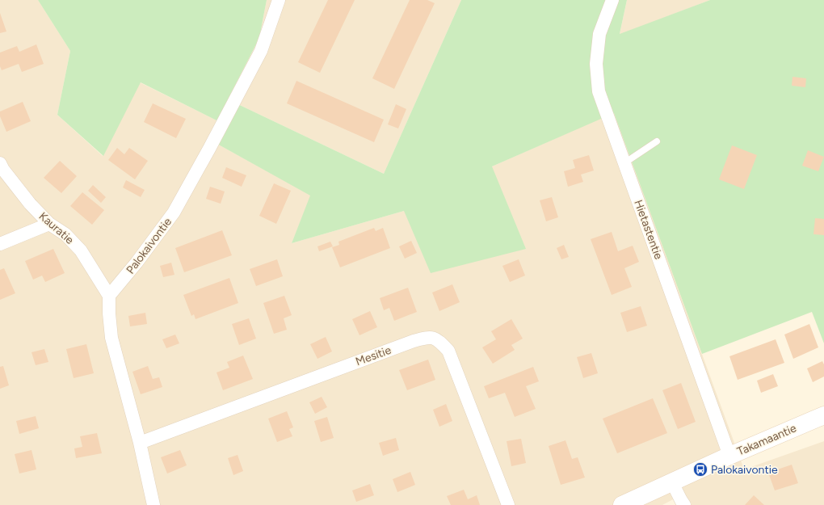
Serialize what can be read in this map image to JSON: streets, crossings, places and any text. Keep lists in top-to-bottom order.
{
  "streets": {
    "street": [
      "Kauratie",
      "Hietastentie",
      "Palokaivontie",
      "Mesitie",
      "Takamaantie"
    ]
  },
  "crossings": [
    ["Kauratie", "Palokaivontie"],
    ["Hietastentie", "Takamaantie"]
  ],
  "places": {
    "bus stop": ["Palokaivontie"]
  }
}
